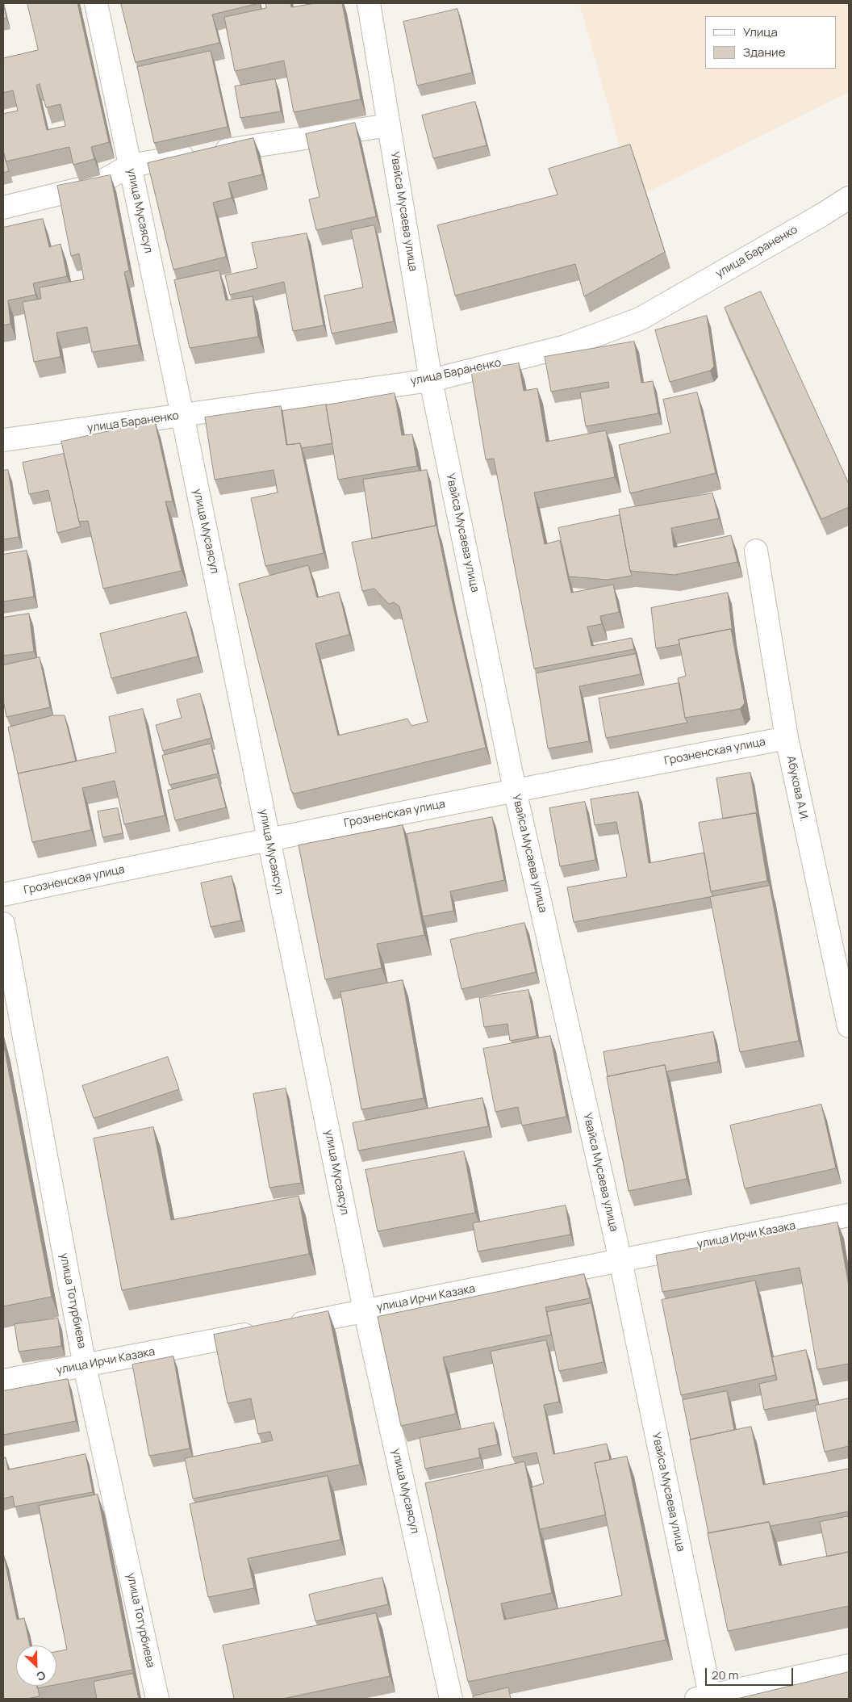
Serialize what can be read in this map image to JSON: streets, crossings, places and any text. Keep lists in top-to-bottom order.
{
  "streets": {
    "street": [
      "улица Мусаясул",
      "Увайса Мусаева улица",
      "улица Бараненко",
      "Грозненская улица",
      "Абукова А.И.",
      "улица Ирчи Казака",
      "улица Тотурбиева"
    ]
  },
  "crossings": [
    ["улица Мусаясул", "улица Бараненко"],
    ["улица Мусаясул", "Грозненская улица"],
    ["улица Мусаясул", "улица Ирчи Казака"],
    ["Увайса Мусаева улица", "улица Бараненко"],
    ["Увайса Мусаева улица", "Грозненская улица"],
    ["Увайса Мусаева улица", "улица Ирчи Казака"],
    ["Грозненская улица", "Абукова А.И."],
    ["улица Ирчи Казака", "улица Тотурбиева"]
  ],
  "legend": ["Улица", "Здание"],
  "scale_bar": "20 m",
  "north": "bottom right"
}
